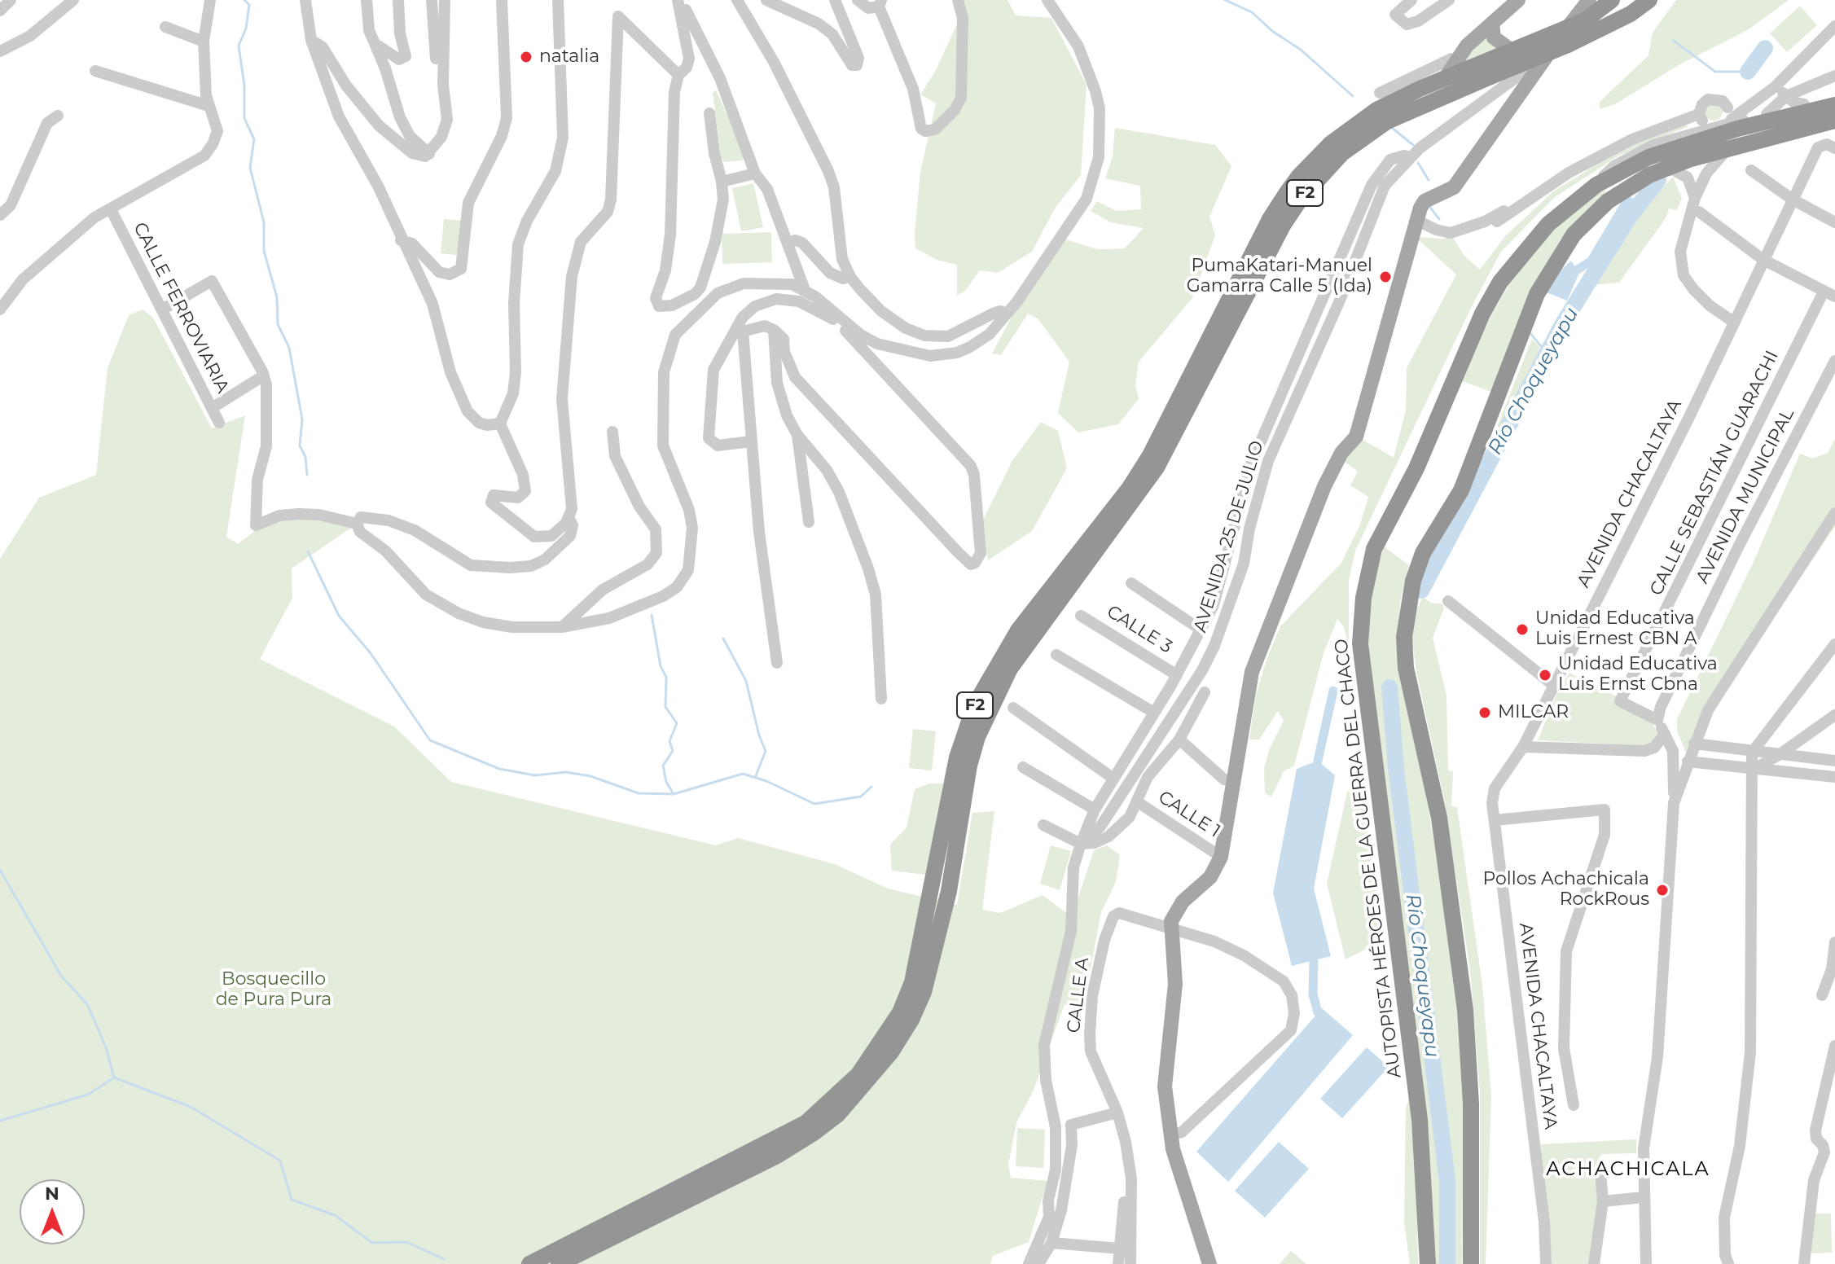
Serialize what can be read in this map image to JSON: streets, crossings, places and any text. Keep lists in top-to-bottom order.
{
  "streets": {
    "highway": ["F2", "AUTOPISTA HÉROES DE LA GUERRA DEL CHACO"],
    "street": [
      "CALLE FERROVIARIA",
      "CALLE SEBASTIÁN GUARACHI",
      "AVENIDA CHACALTAYA",
      "AVENIDA MUNICIPAL",
      "AVENIDA 25 DE JULIO",
      "CALLE 3",
      "CALLE 1",
      "CALLE A"
    ]
  },
  "crossings": [
    ["CALLE SEBASTIÁN GUARACHI", "AVENIDA MUNICIPAL"],
    ["AVENIDA 25 DE JULIO", "CALLE 3"]
  ],
  "districts": ["ACHACHICALA"],
  "water": ["Río Choqueyapu"],
  "parks": ["Bosquecillo de Pura Pura"],
  "places": [
    "natalia",
    "PumaKatari-Manuel Gamarra Calle 5 (Ida)",
    "Unidad Educativa Luis Ernest CBN A",
    "Unidad Educativa Luis Ernst Cbna",
    "MILCAR",
    "Pollos Achachicala RockRous"
  ],
  "north": "top"
}
